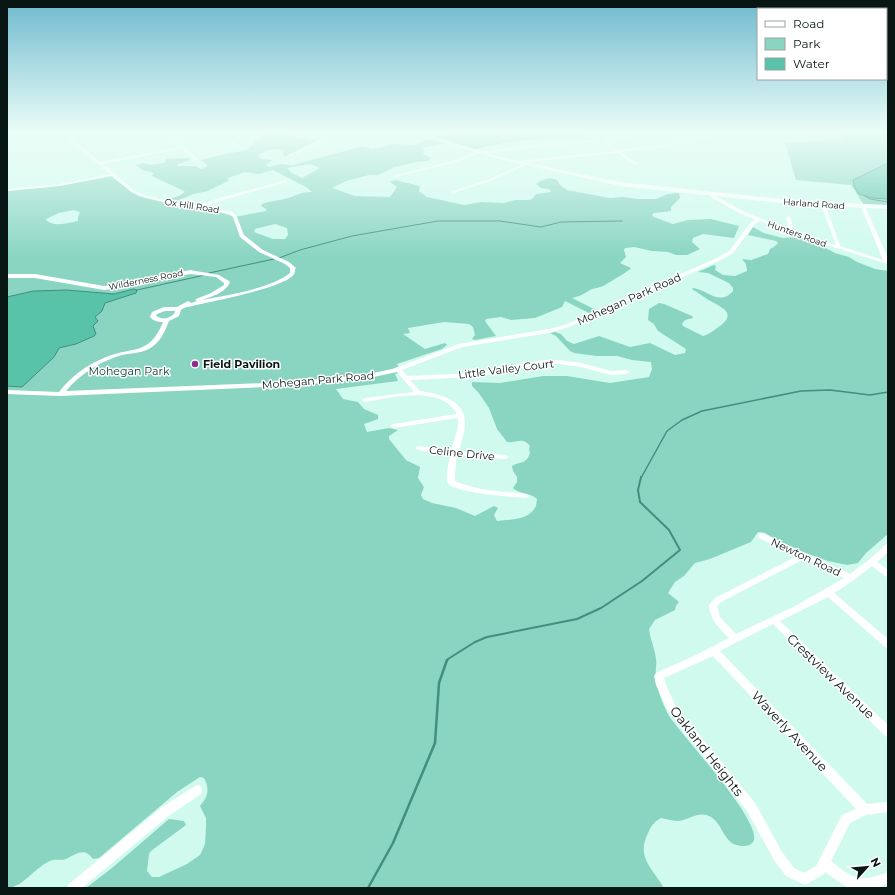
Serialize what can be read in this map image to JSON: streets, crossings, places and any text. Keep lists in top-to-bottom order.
{
  "streets": {
    "main road": ["Harland Road"],
    "street": [
      "Ox Hill Road",
      "Hunters Road",
      "Wilderness Road",
      "Mohegan Park Road",
      "Little Valley Court",
      "Celine Drive",
      "Newton Road",
      "Crestview Avenue",
      "Waverly Avenue",
      "Oakland Heights"
    ]
  },
  "crossings": [
    ["Harland Road", "Hunters Road"],
    ["Ox Hill Road", "Wilderness Road"],
    ["Hunters Road", "Mohegan Park Road"],
    ["Wilderness Road", "Mohegan Park Road"],
    ["Newton Road", "Oakland Heights"],
    ["Crestview Avenue", "Oakland Heights"],
    ["Waverly Avenue", "Oakland Heights"]
  ],
  "parks": ["Mohegan Park"],
  "places": ["Field Pavilion"],
  "legend": ["Road", "Park", "Water"],
  "north": "top right"
}
